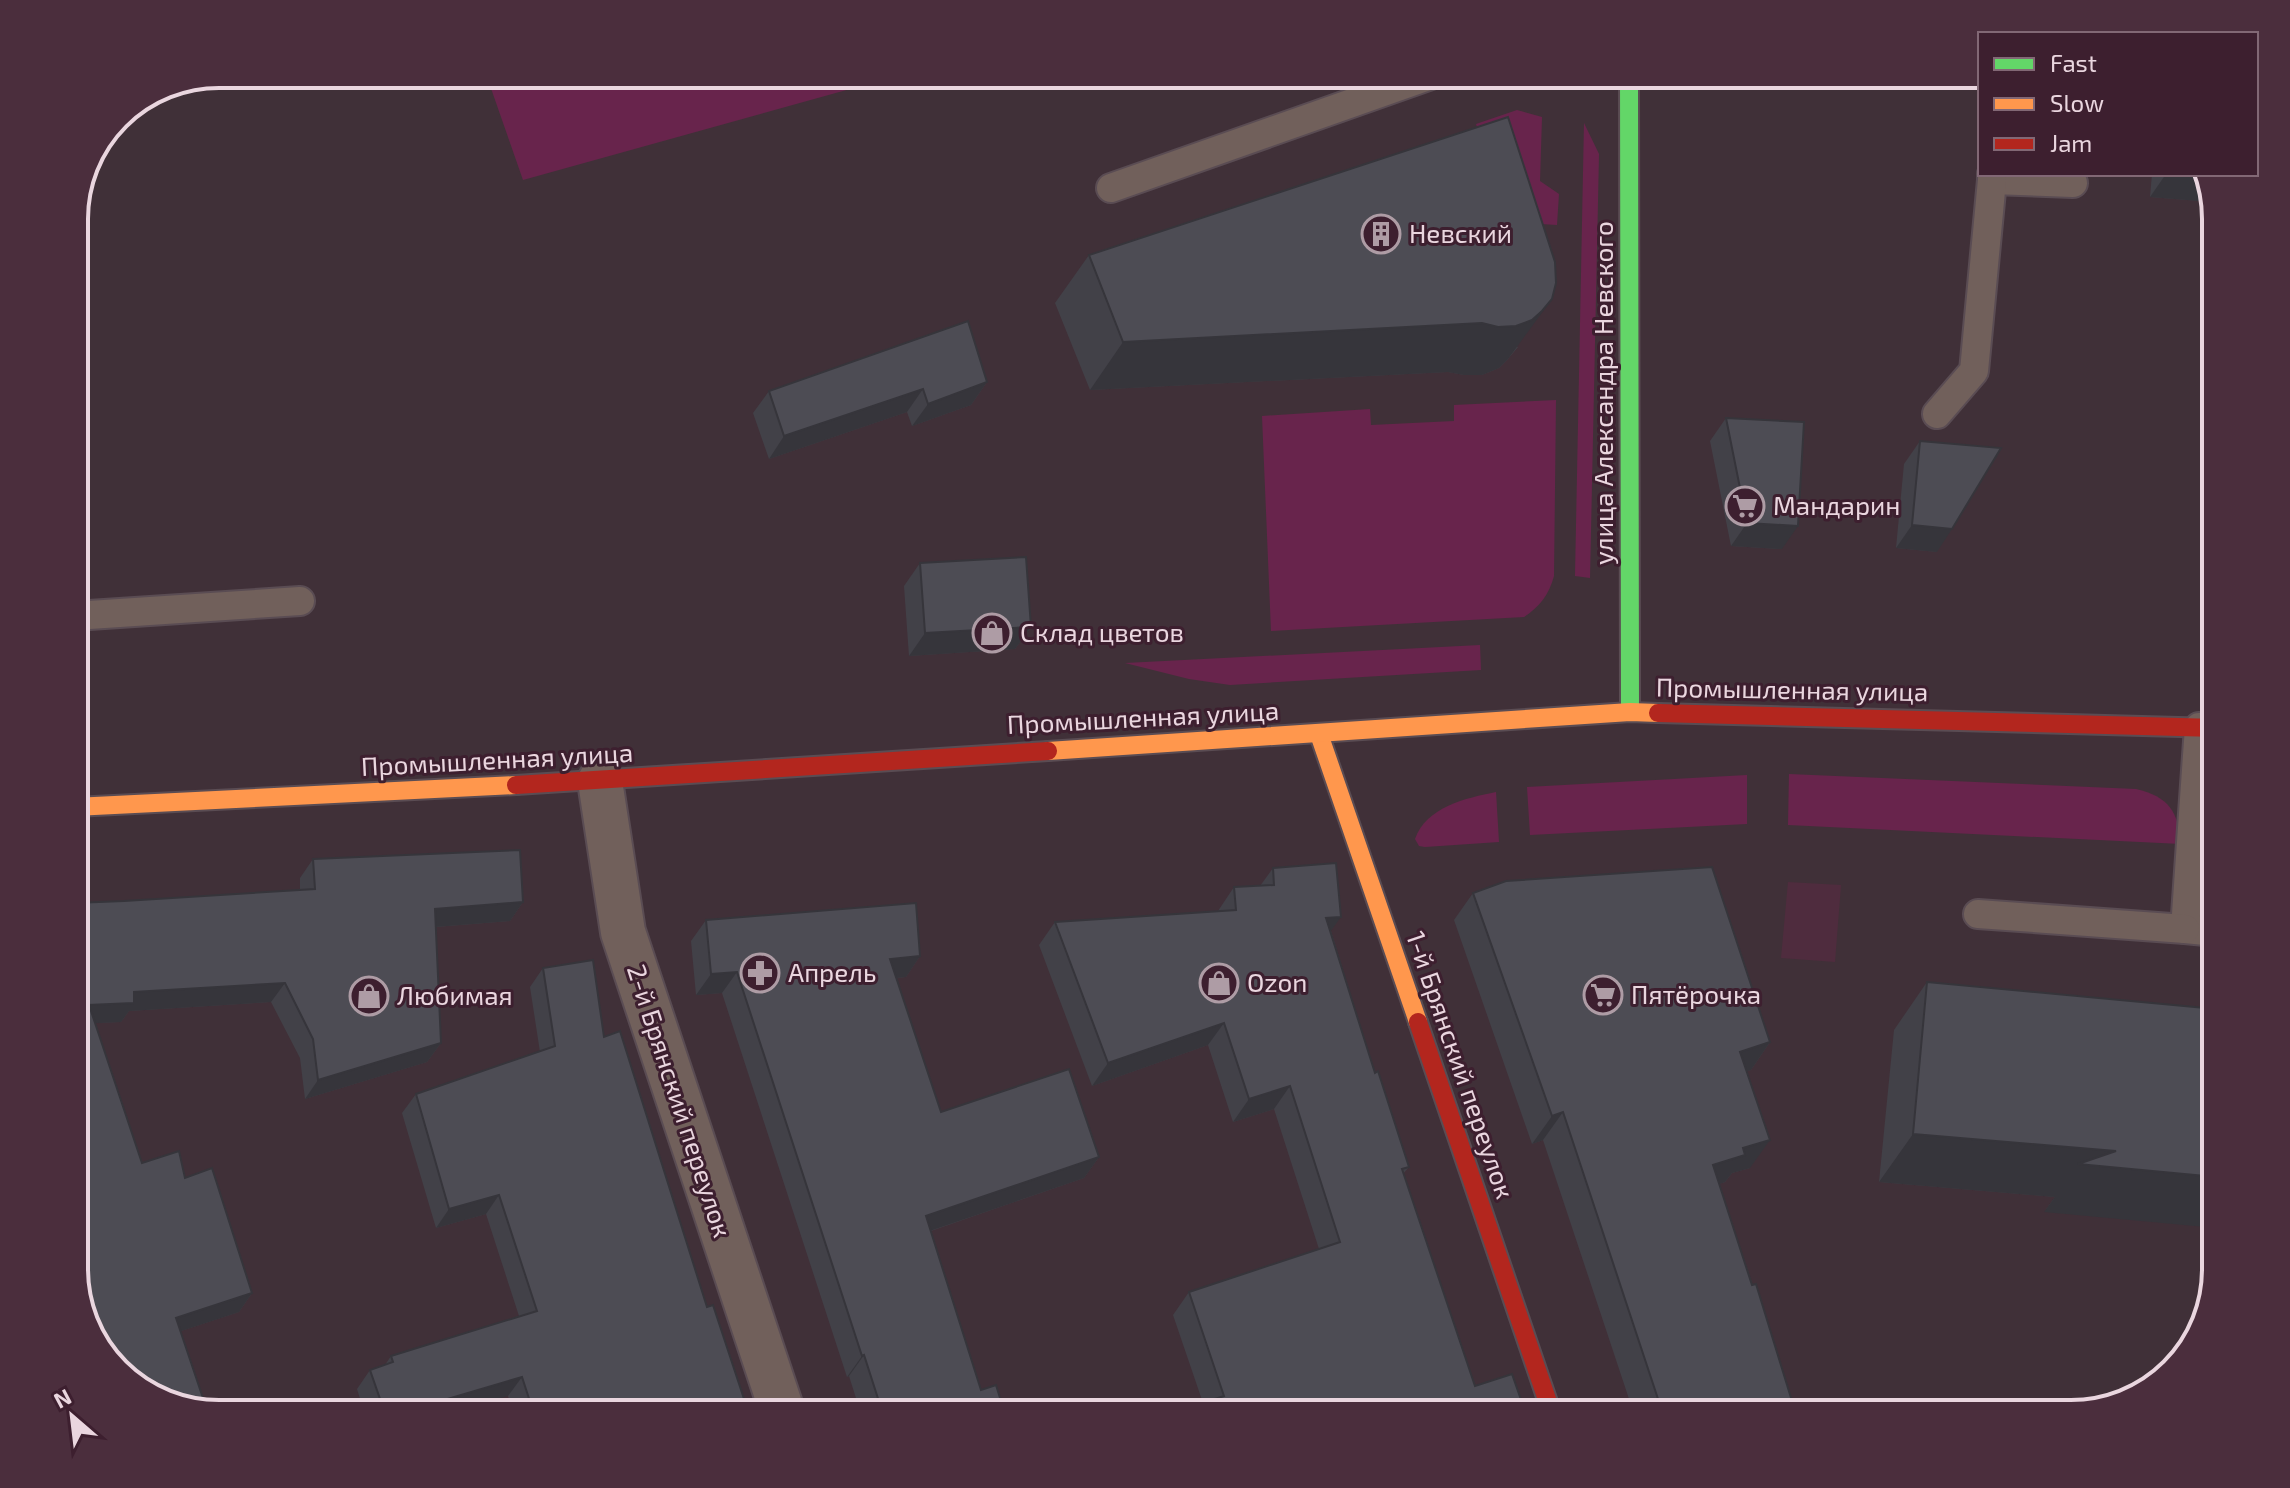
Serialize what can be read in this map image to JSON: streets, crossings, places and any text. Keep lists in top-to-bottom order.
{
  "streets": {
    "street": [
      "улица Александра Невского",
      "Промышленная улица",
      "1-й Брянский переулок",
      "2-й Брянский переулок"
    ]
  },
  "crossings": [
    ["улица Александра Невского", "Промышленная улица"],
    ["Промышленная улица", "1-й Брянский переулок"],
    ["Промышленная улица", "2-й Брянский переулок"]
  ],
  "places": {
    "building": ["Невский"],
    "supermarket": ["Мандарин", "Пятёрочка"],
    "shop": ["Склад цветов", "Ozon", "Любимая"],
    "pharmacy": ["Апрель"]
  },
  "legend": ["Fast", "Slow", "Jam"],
  "north": "top left"
}
